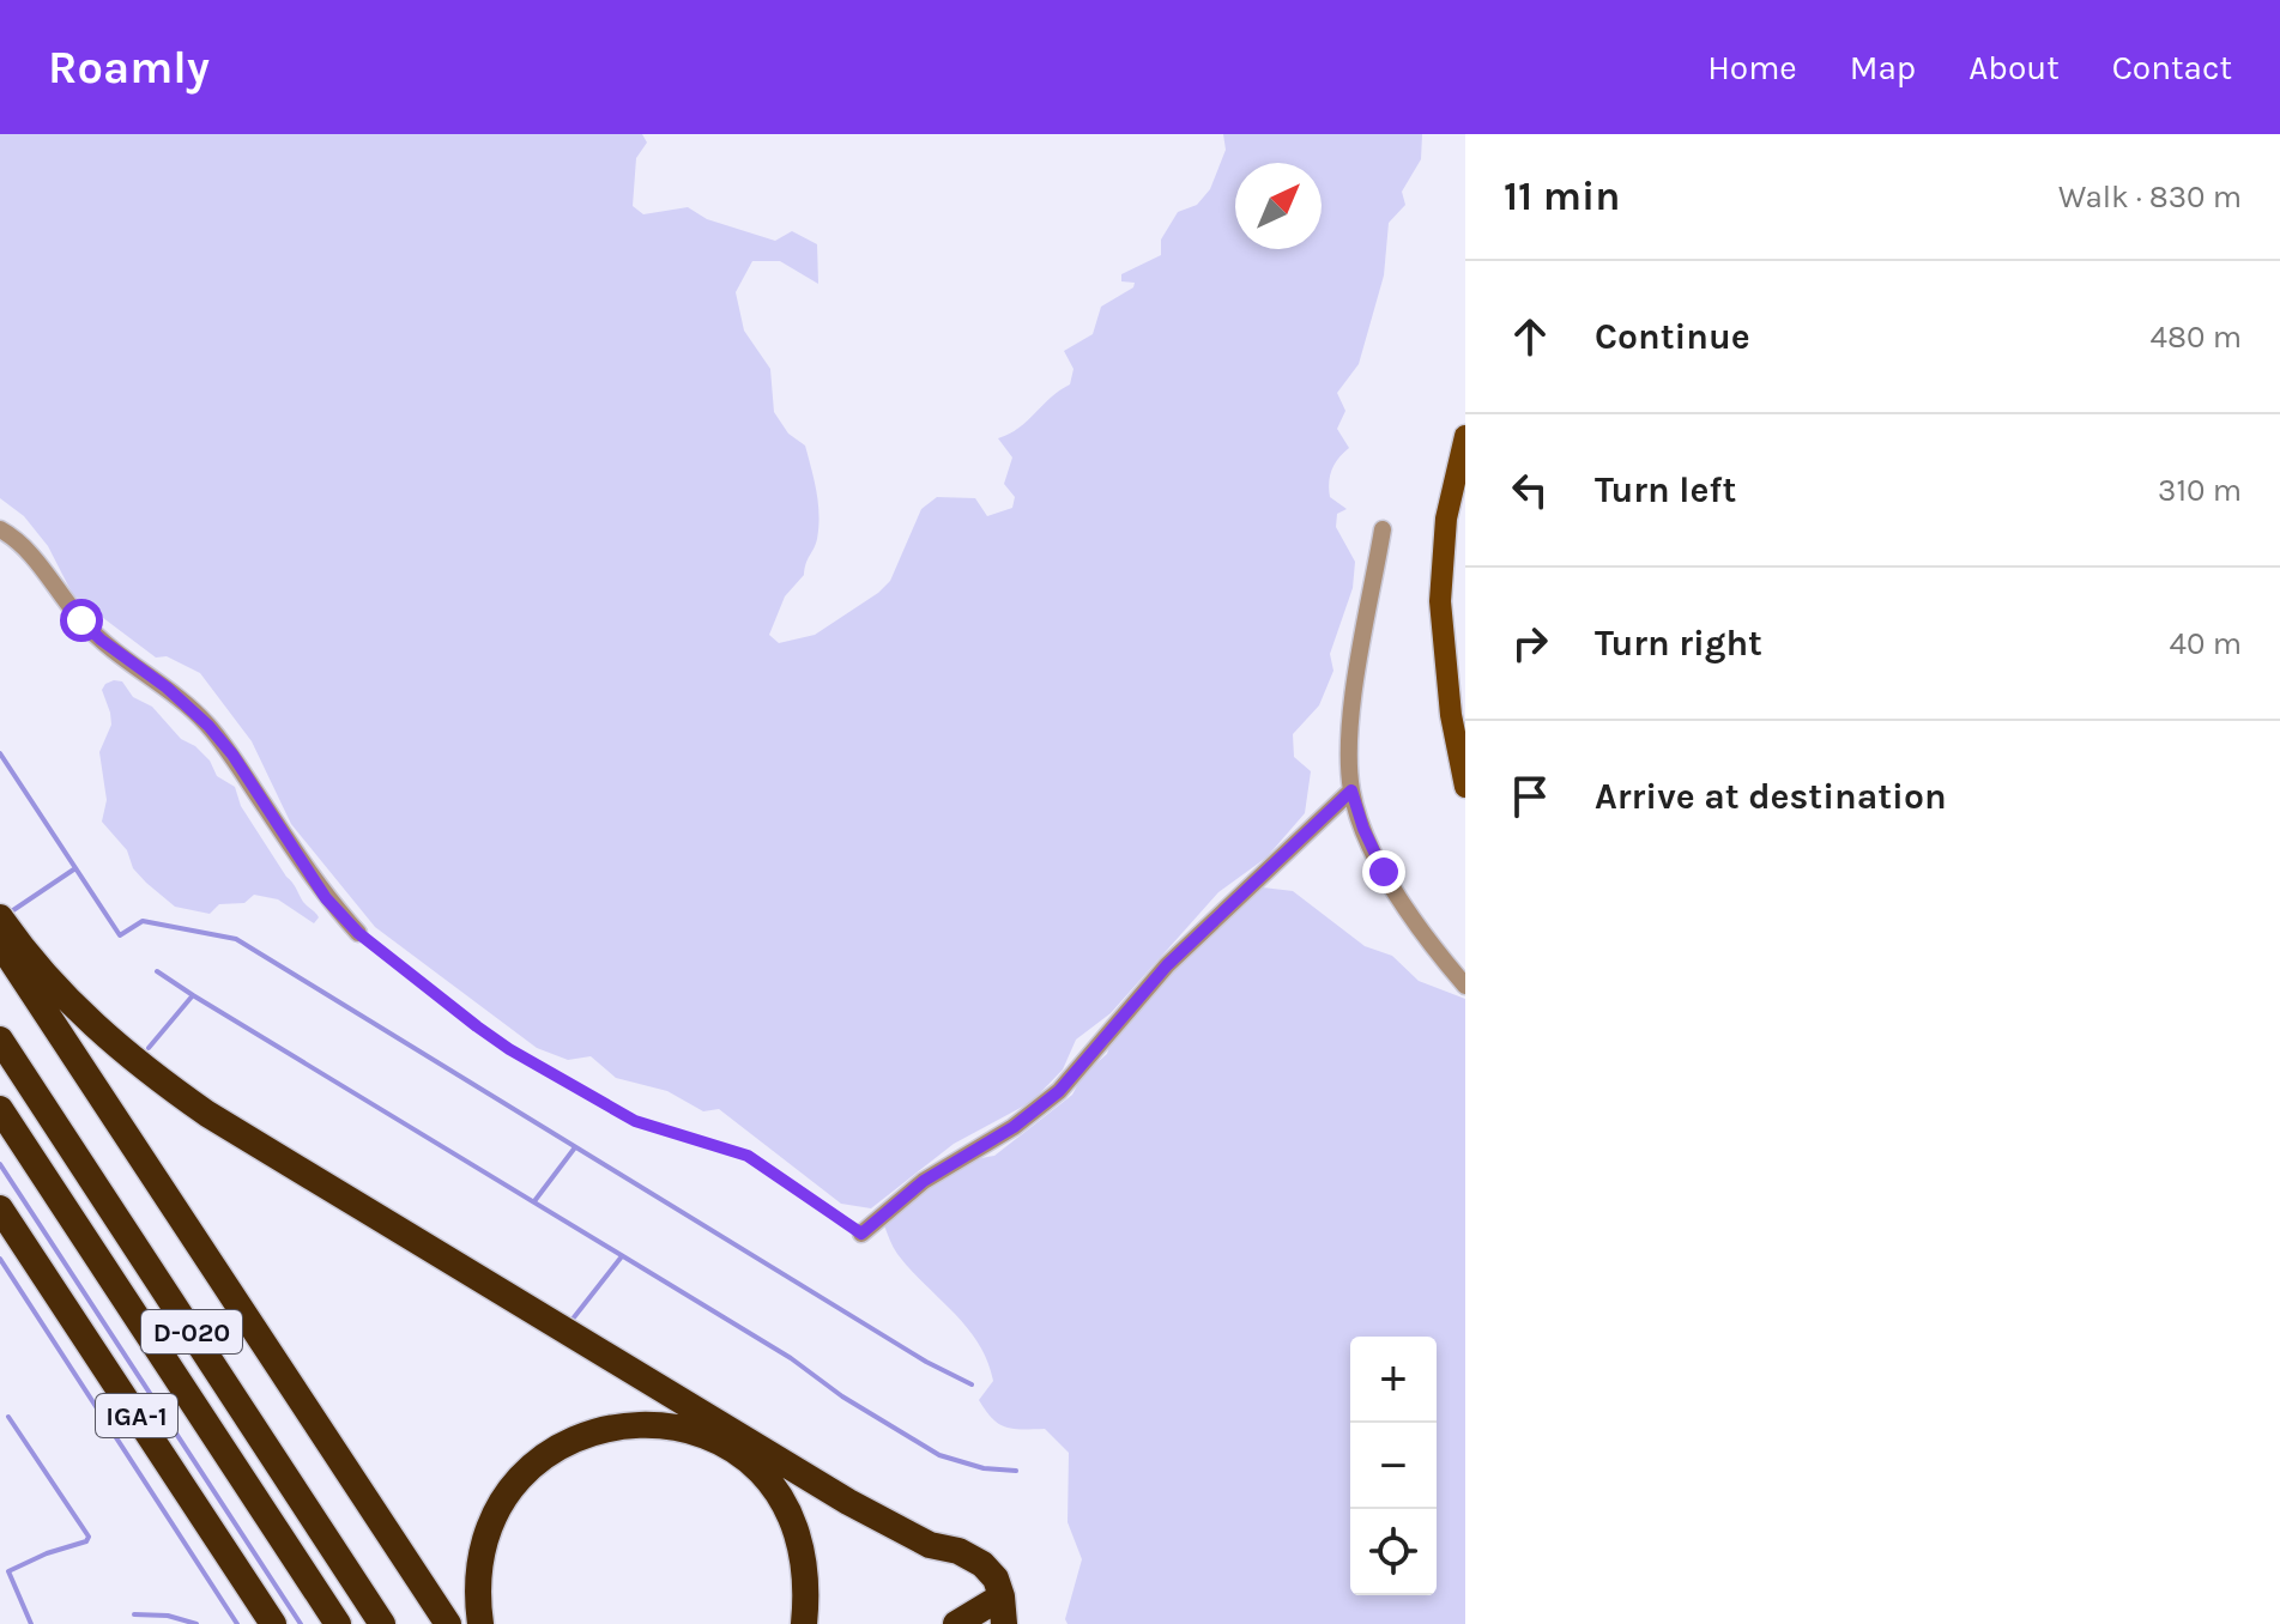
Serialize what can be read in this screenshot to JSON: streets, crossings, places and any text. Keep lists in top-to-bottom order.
{
  "streets": {
    "highway": ["D-020", "IGA-1"]
  },
  "north": "top right",
  "page": {
    "header": "Roamly",
    "nav": [
      "Home",
      "Map",
      "About",
      "Contact"
    ],
    "heading": ["11 min", "Walk · 830 m"],
    "list": [
      ["Continue", "480 m"],
      ["Turn left", "310 m"],
      ["Turn right", "40 m"],
      "Arrive at destination"
    ],
    "map_buttons": ["+", "−"]
  }
}
